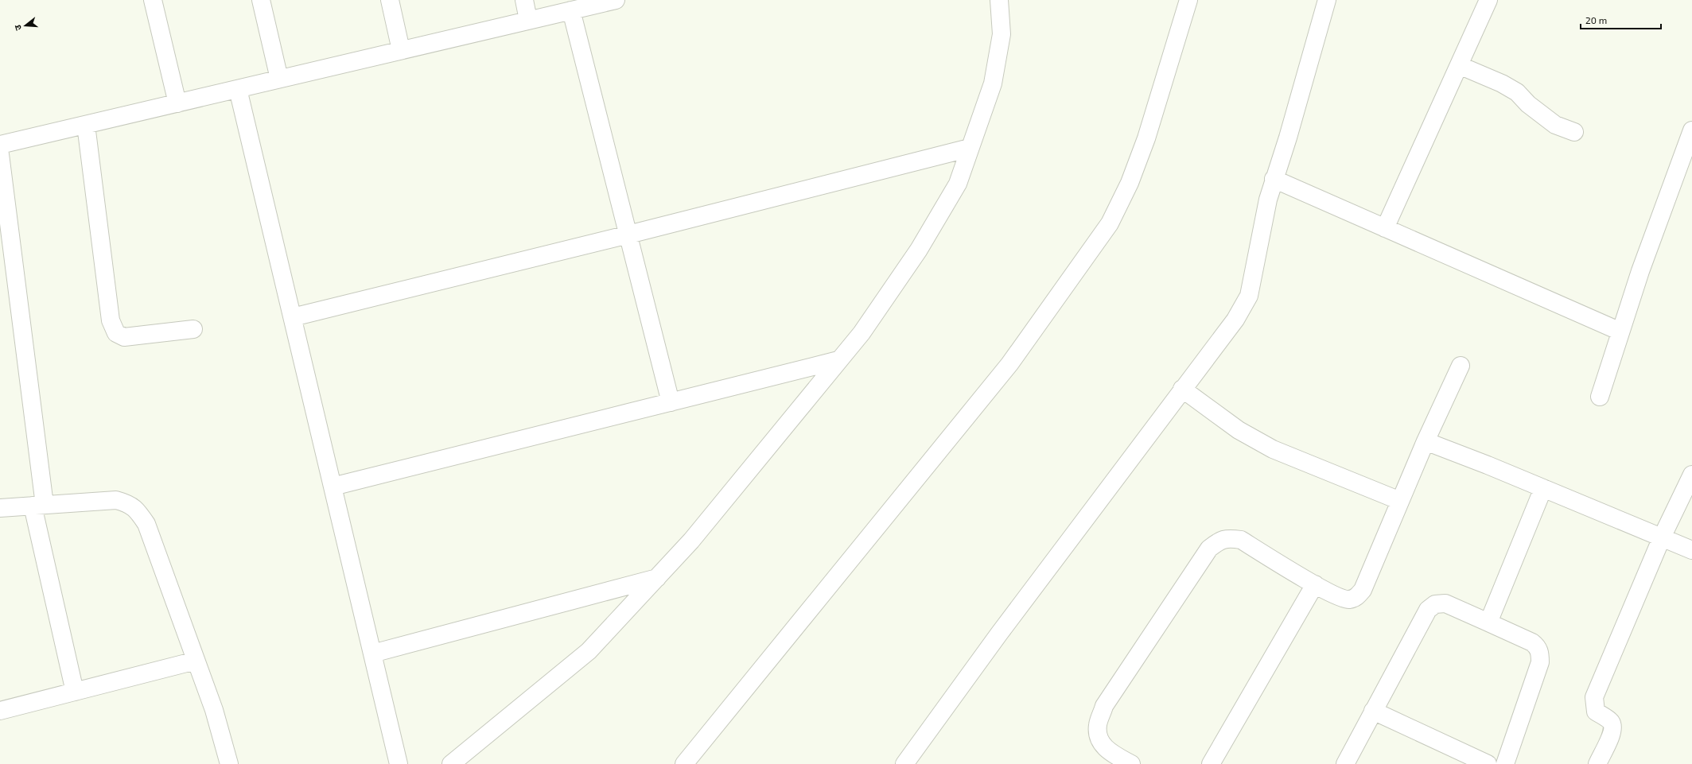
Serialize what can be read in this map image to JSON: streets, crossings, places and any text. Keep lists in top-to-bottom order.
{
  "scale_bar": "20 m",
  "north": "left"
}
